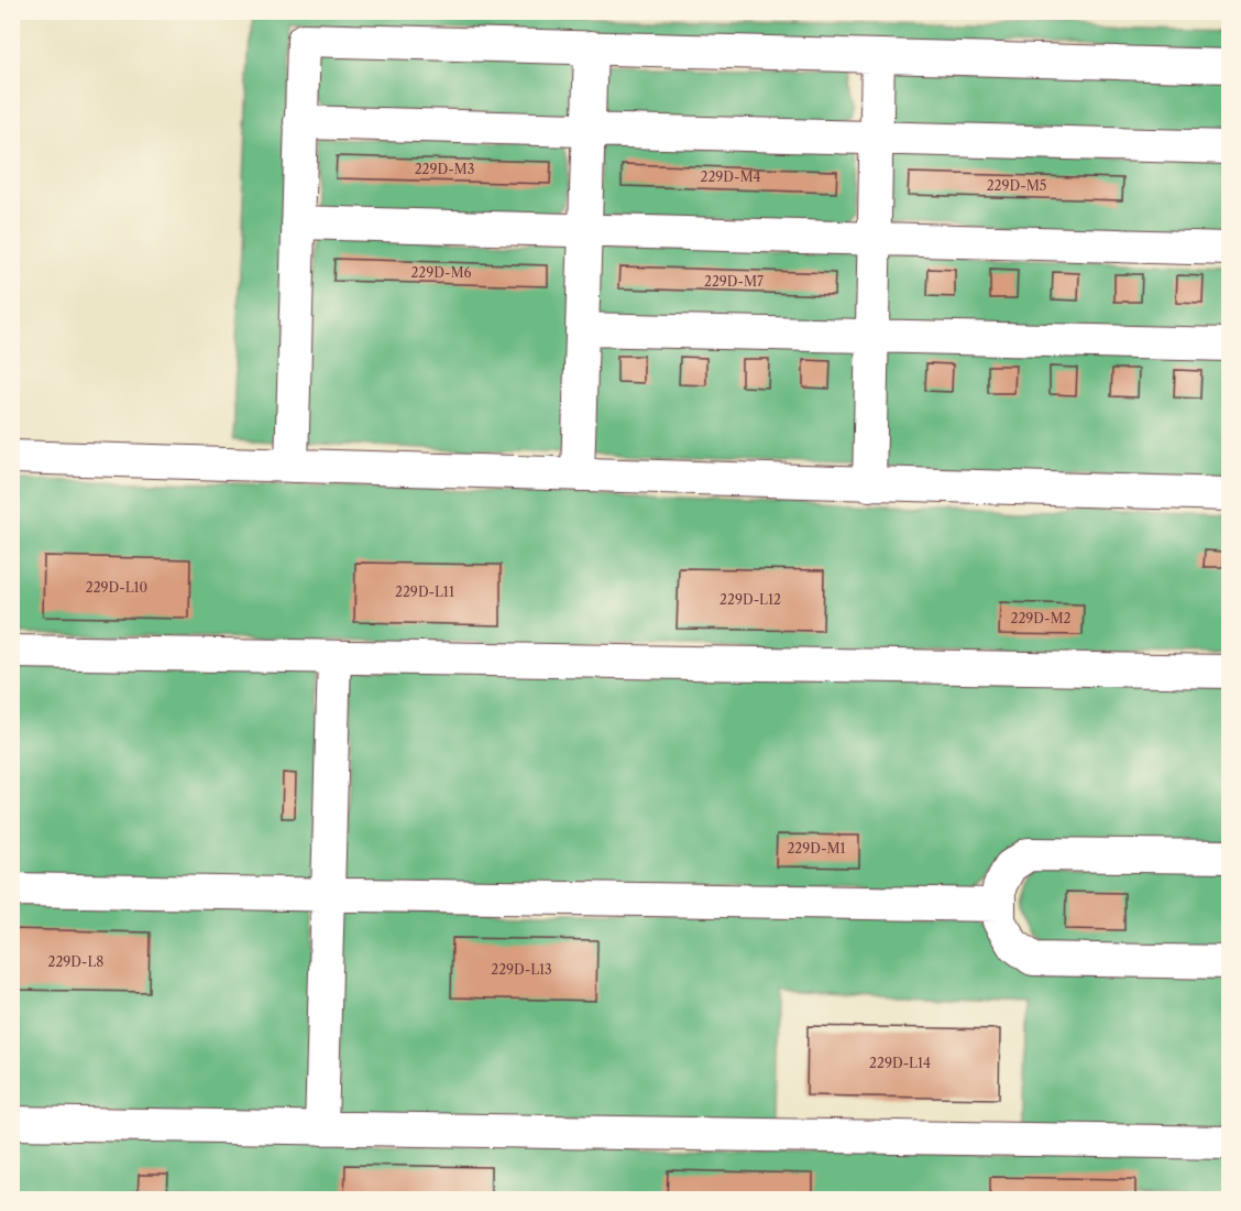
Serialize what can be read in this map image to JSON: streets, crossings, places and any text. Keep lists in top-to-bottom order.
{
  "house_numbers": [
    "229D-M3",
    "229D-M4",
    "229D-M5",
    "229D-M6",
    "229D-M7",
    "229D-L10",
    "229D-L11",
    "229D-L12",
    "229D-M2",
    "229D-M1",
    "229D-L8",
    "229D-L13",
    "229D-L14"
  ]
}
